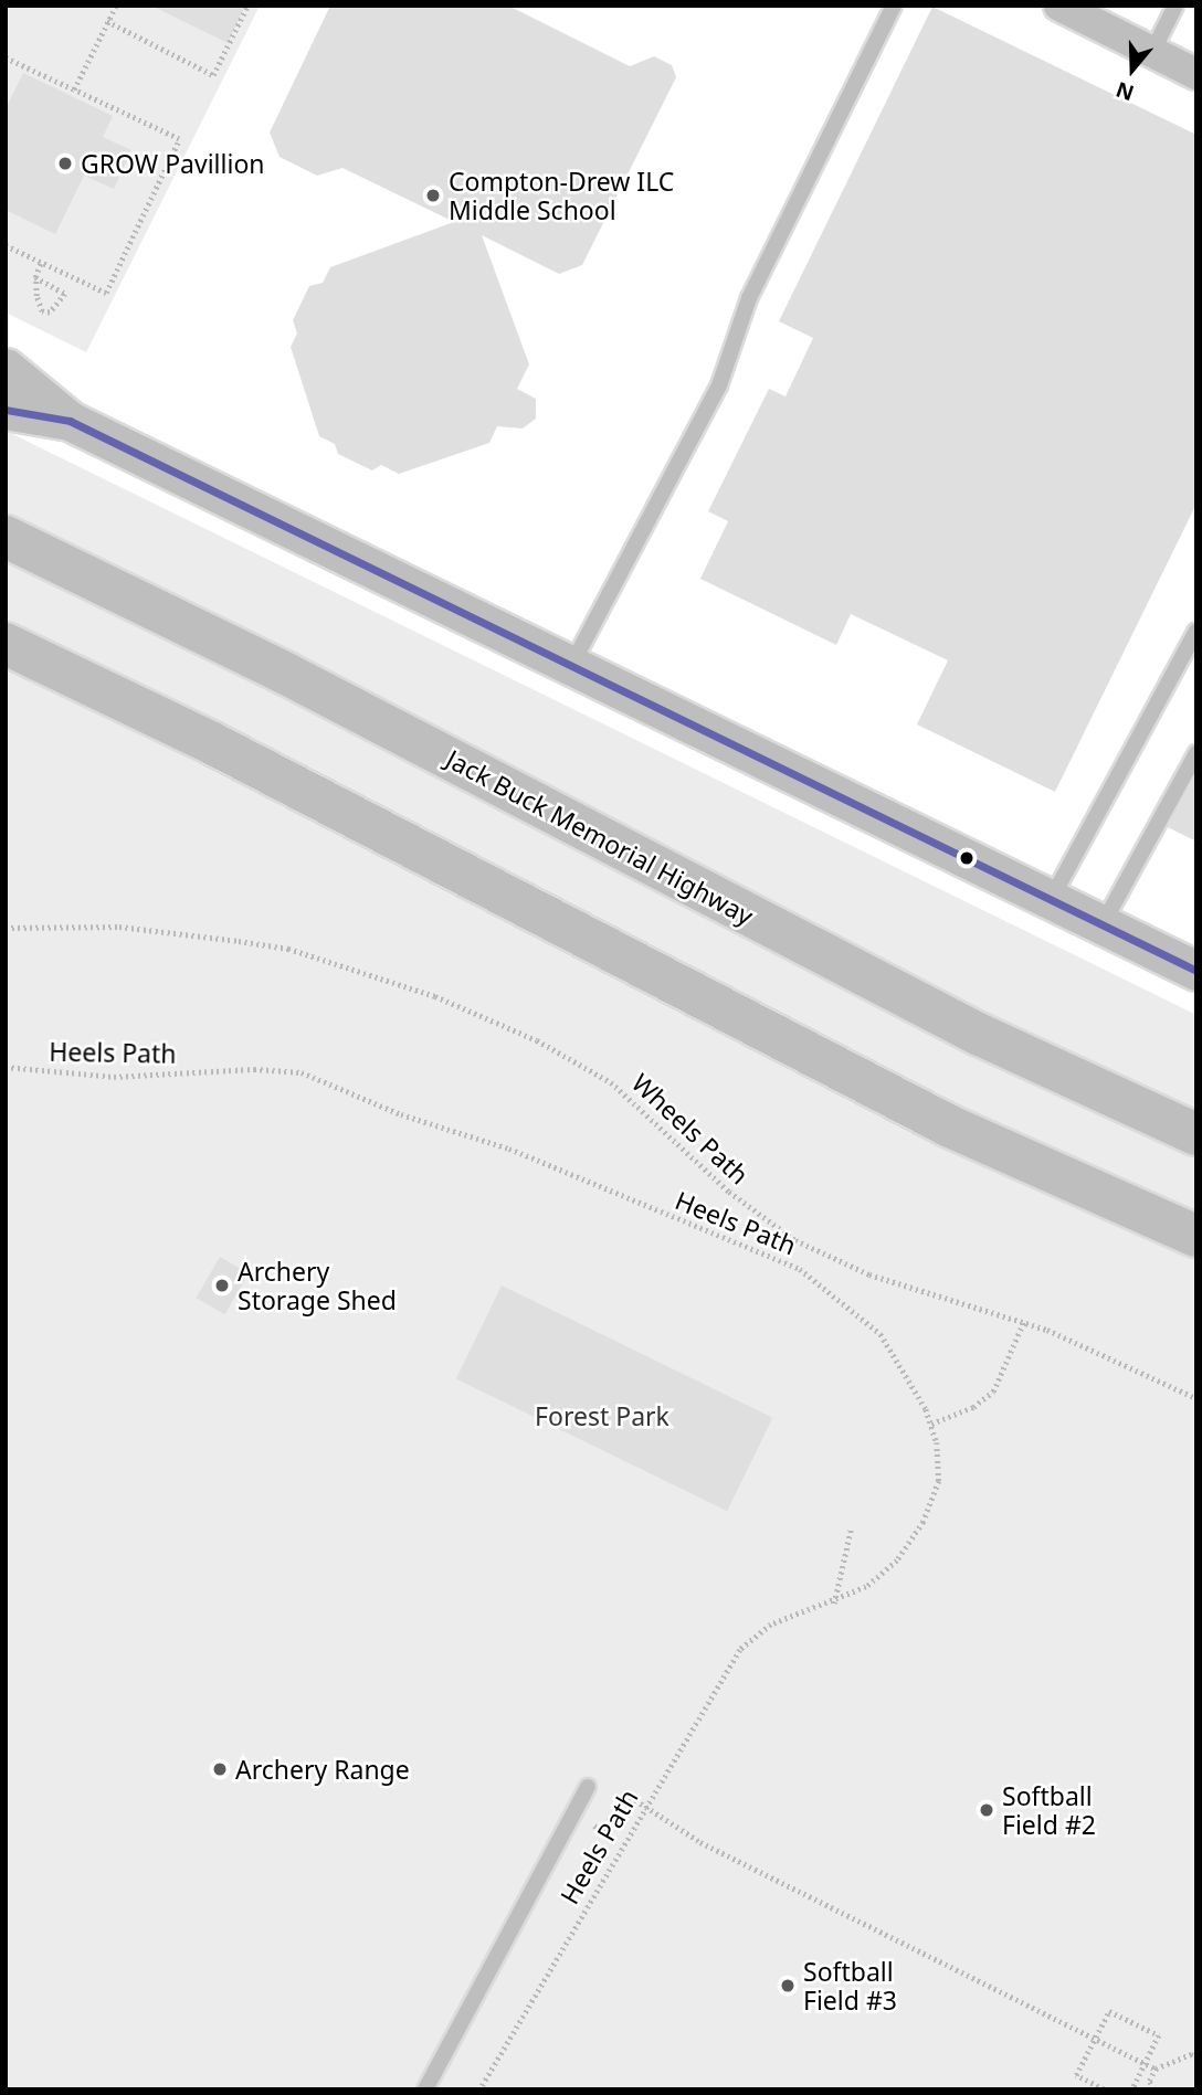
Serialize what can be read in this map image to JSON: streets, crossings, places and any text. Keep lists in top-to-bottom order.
{
  "streets": {
    "highway": ["Jack Buck Memorial Highway"],
    "path": ["Heels Path", "Wheels Path"]
  },
  "parks": ["Forest Park"],
  "places": [
    "GROW Pavillion",
    "Compton-Drew ILC Middle School",
    "Archery Storage Shed",
    "Archery Range",
    "Softball Field #2",
    "Softball Field #3"
  ],
  "north": "bottom"
}
